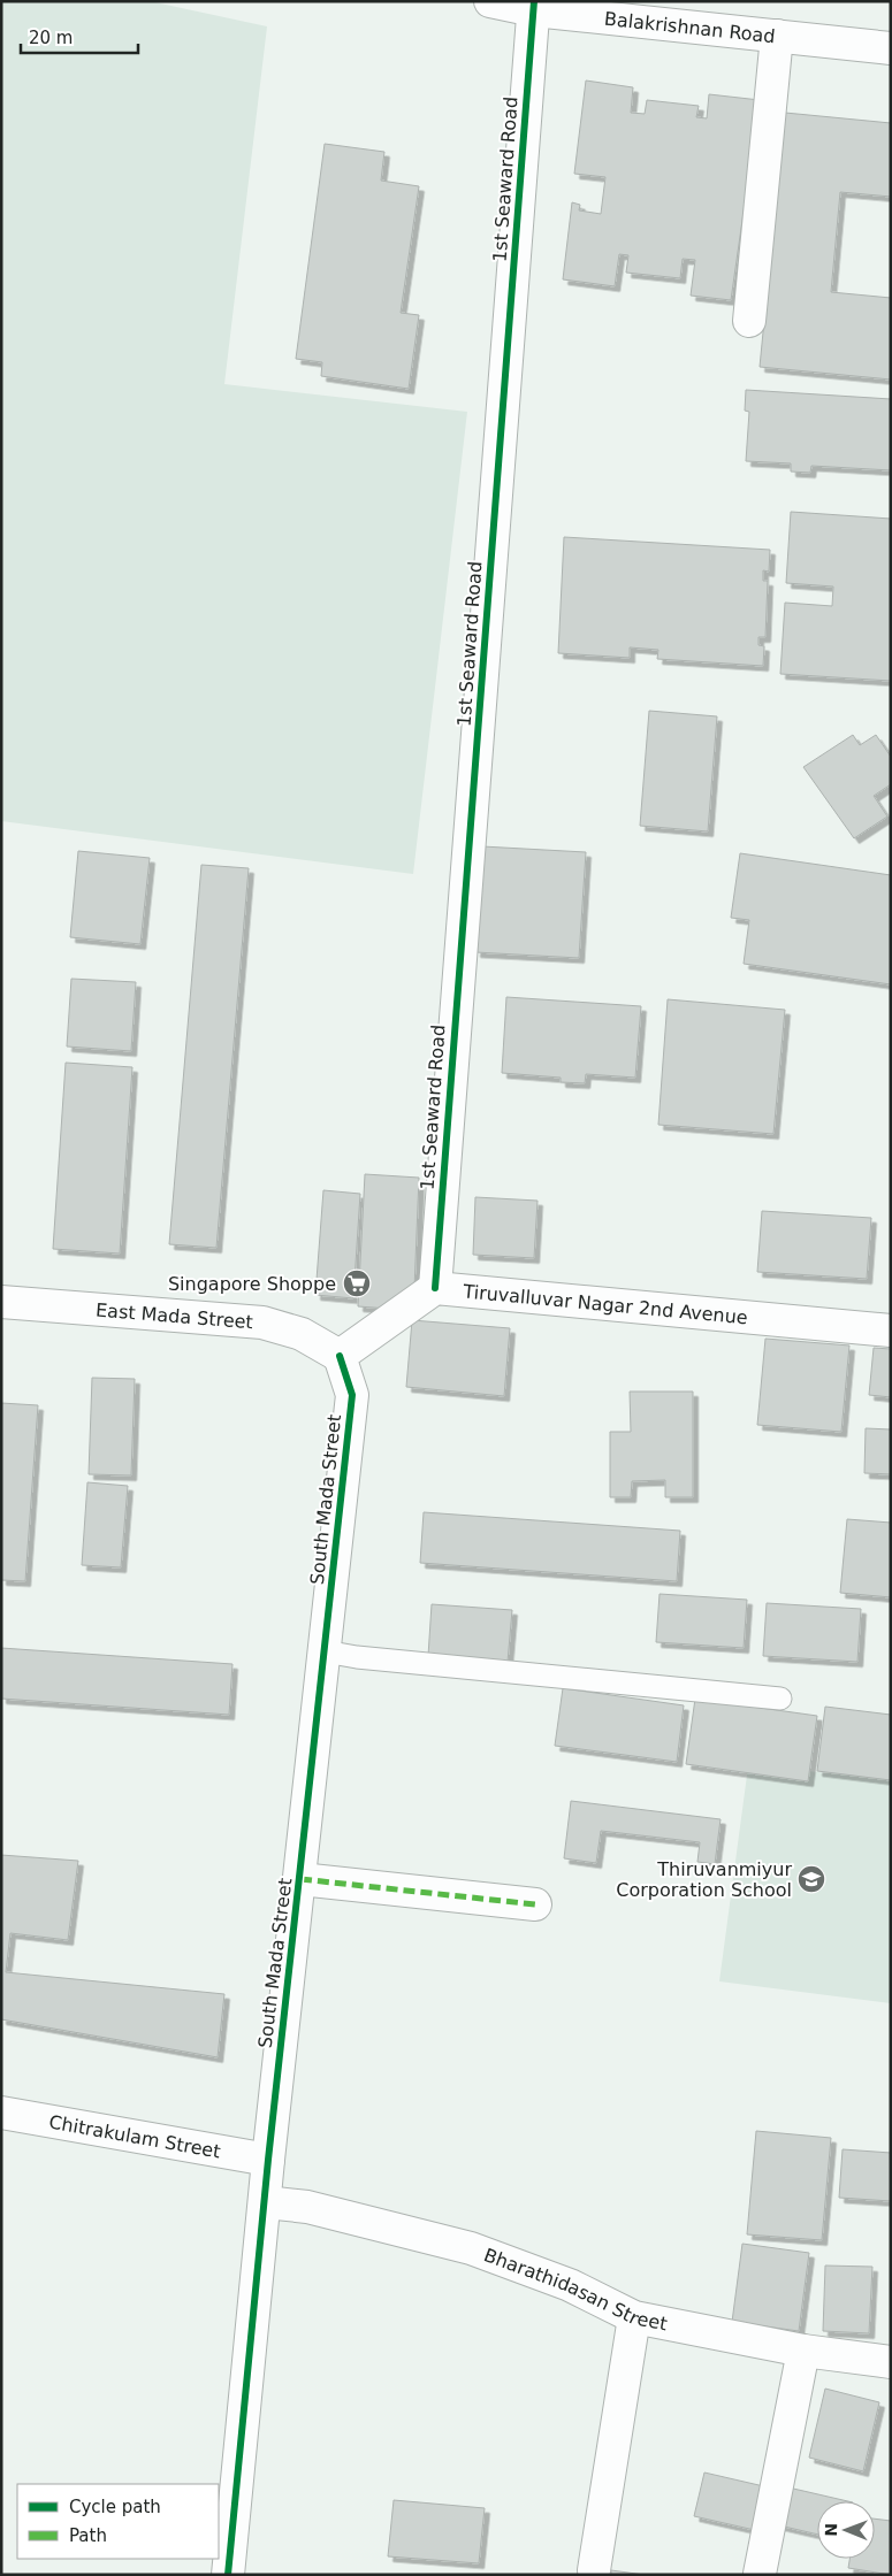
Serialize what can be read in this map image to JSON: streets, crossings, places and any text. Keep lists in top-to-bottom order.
{
  "streets": {
    "street": [
      "Balakrishnan Road",
      "1st Seaward Road",
      "Tiruvalluvar Nagar 2nd Avenue",
      "East Mada Street",
      "South Mada Street",
      "Chitrakulam Street",
      "Bharathidasan Street"
    ]
  },
  "crossings": [
    ["Balakrishnan Road", "1st Seaward Road"],
    ["1st Seaward Road", "Tiruvalluvar Nagar 2nd Avenue"],
    ["Tiruvalluvar Nagar 2nd Avenue", "East Mada Street"],
    ["Tiruvalluvar Nagar 2nd Avenue", "South Mada Street"],
    ["East Mada Street", "South Mada Street"],
    ["South Mada Street", "Chitrakulam Street"],
    ["South Mada Street", "Bharathidasan Street"]
  ],
  "places": {
    "supermarket": ["Singapore Shoppe"],
    "school or university": ["Thiruvanmiyur Corporation School"]
  },
  "legend": ["Cycle path", "Path"],
  "scale_bar": "20 m",
  "north": "left"
}
